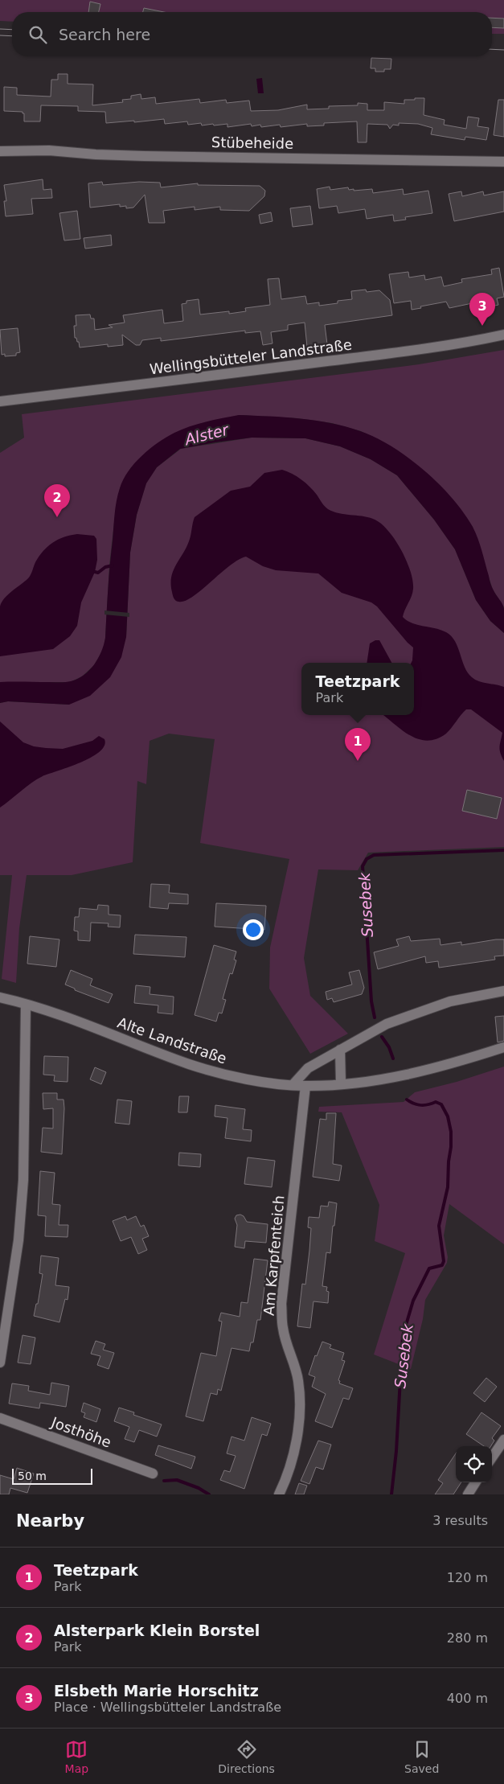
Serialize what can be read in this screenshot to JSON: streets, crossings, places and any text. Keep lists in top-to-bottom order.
{
  "streets": {
    "street": [
      "Stübeheide",
      "Wellingsbütteler Landstraße",
      "Alte Landstraße",
      "Am Karpfenteich",
      "Josthöhe"
    ]
  },
  "crossings": [
    ["Alte Landstraße", "Am Karpfenteich"]
  ],
  "water": ["Alster", "Susebek"],
  "scale_bar": "50 m",
  "page": {
    "search": "Search here",
    "pins": ["3", "2", "1"],
    "popup": ["Teetzpark", "Park"],
    "scale": "50 m",
    "heading": ["Nearby", "3 results"],
    "list": [
      {
        "mark": "1",
        "name": "Teetzpark",
        "note": "Park",
        "value": "120 m"
      },
      {
        "mark": "2",
        "name": "Alsterpark Klein Borstel",
        "note": "Park",
        "value": "280 m"
      },
      {
        "mark": "3",
        "name": "Elsbeth Marie Horschitz",
        "note": "Place · Wellingsbütteler Landstraße",
        "value": "400 m"
      }
    ],
    "nav": ["Map", "Directions", "Saved"]
  }
}
